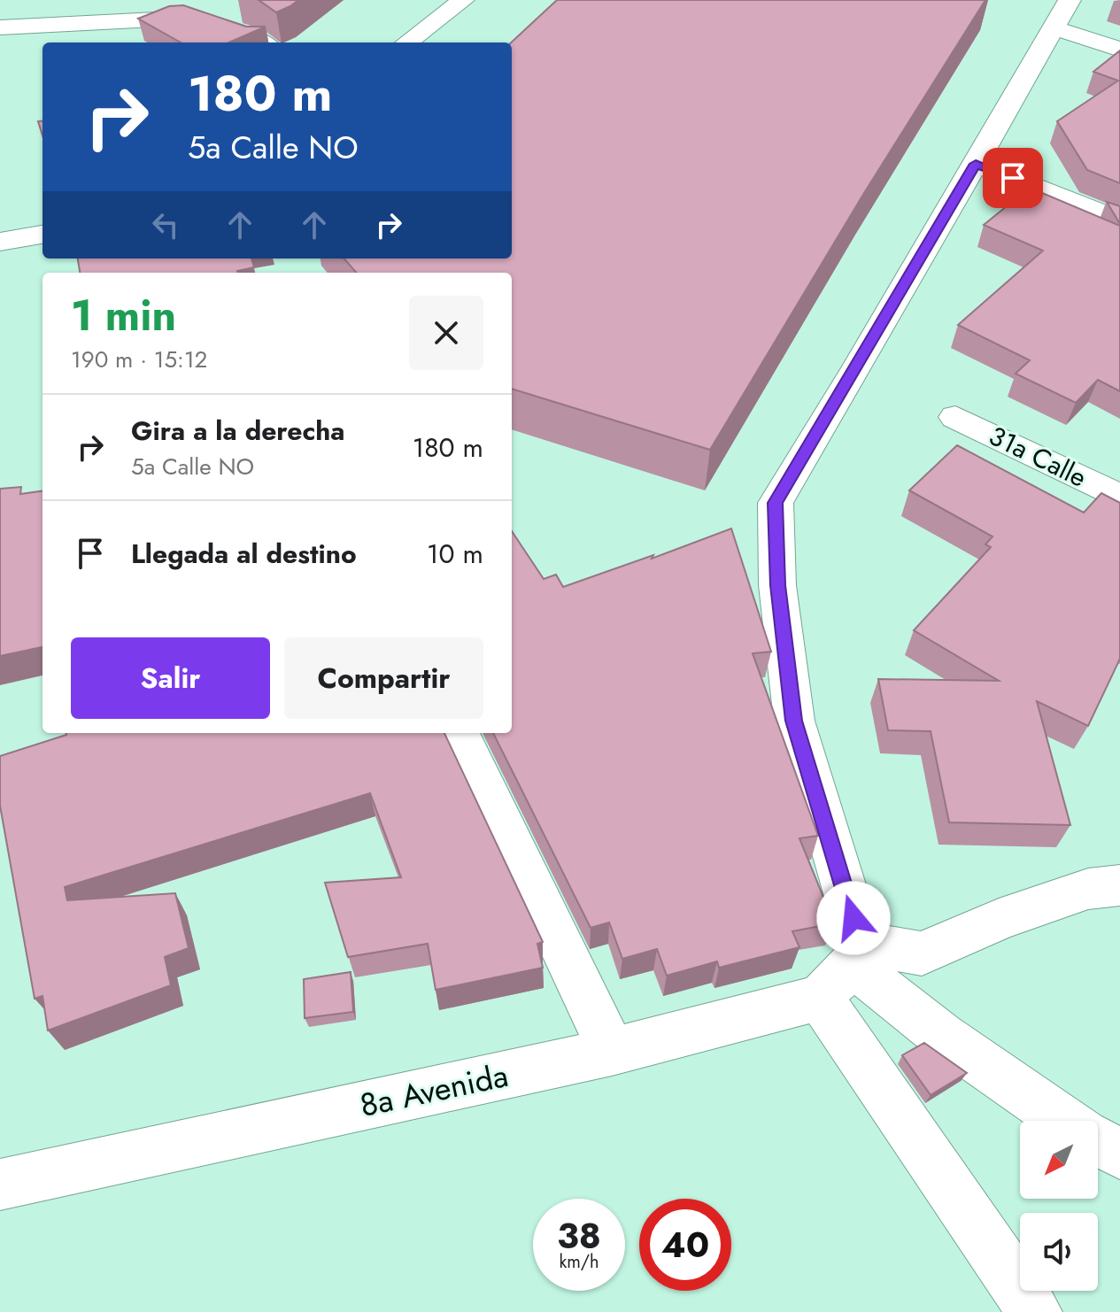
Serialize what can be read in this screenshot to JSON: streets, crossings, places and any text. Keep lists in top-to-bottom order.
{
  "streets": {
    "street": ["31a Calle", "8a Avenida"]
  },
  "north": "bottom left",
  "page": {
    "turn": ["180 m", "5a Calle NO"],
    "heading": ["1 min", "190 m · 15:12"],
    "list": [
      {
        "name": "Gira a la derecha",
        "note": "5a Calle NO",
        "value": "180 m"
      },
      {
        "name": "Llegada al destino",
        "value": "10 m"
      }
    ],
    "buttons": ["Salir", "Compartir"],
    "speed": "38 km/h",
    "limit": "40"
  }
}
